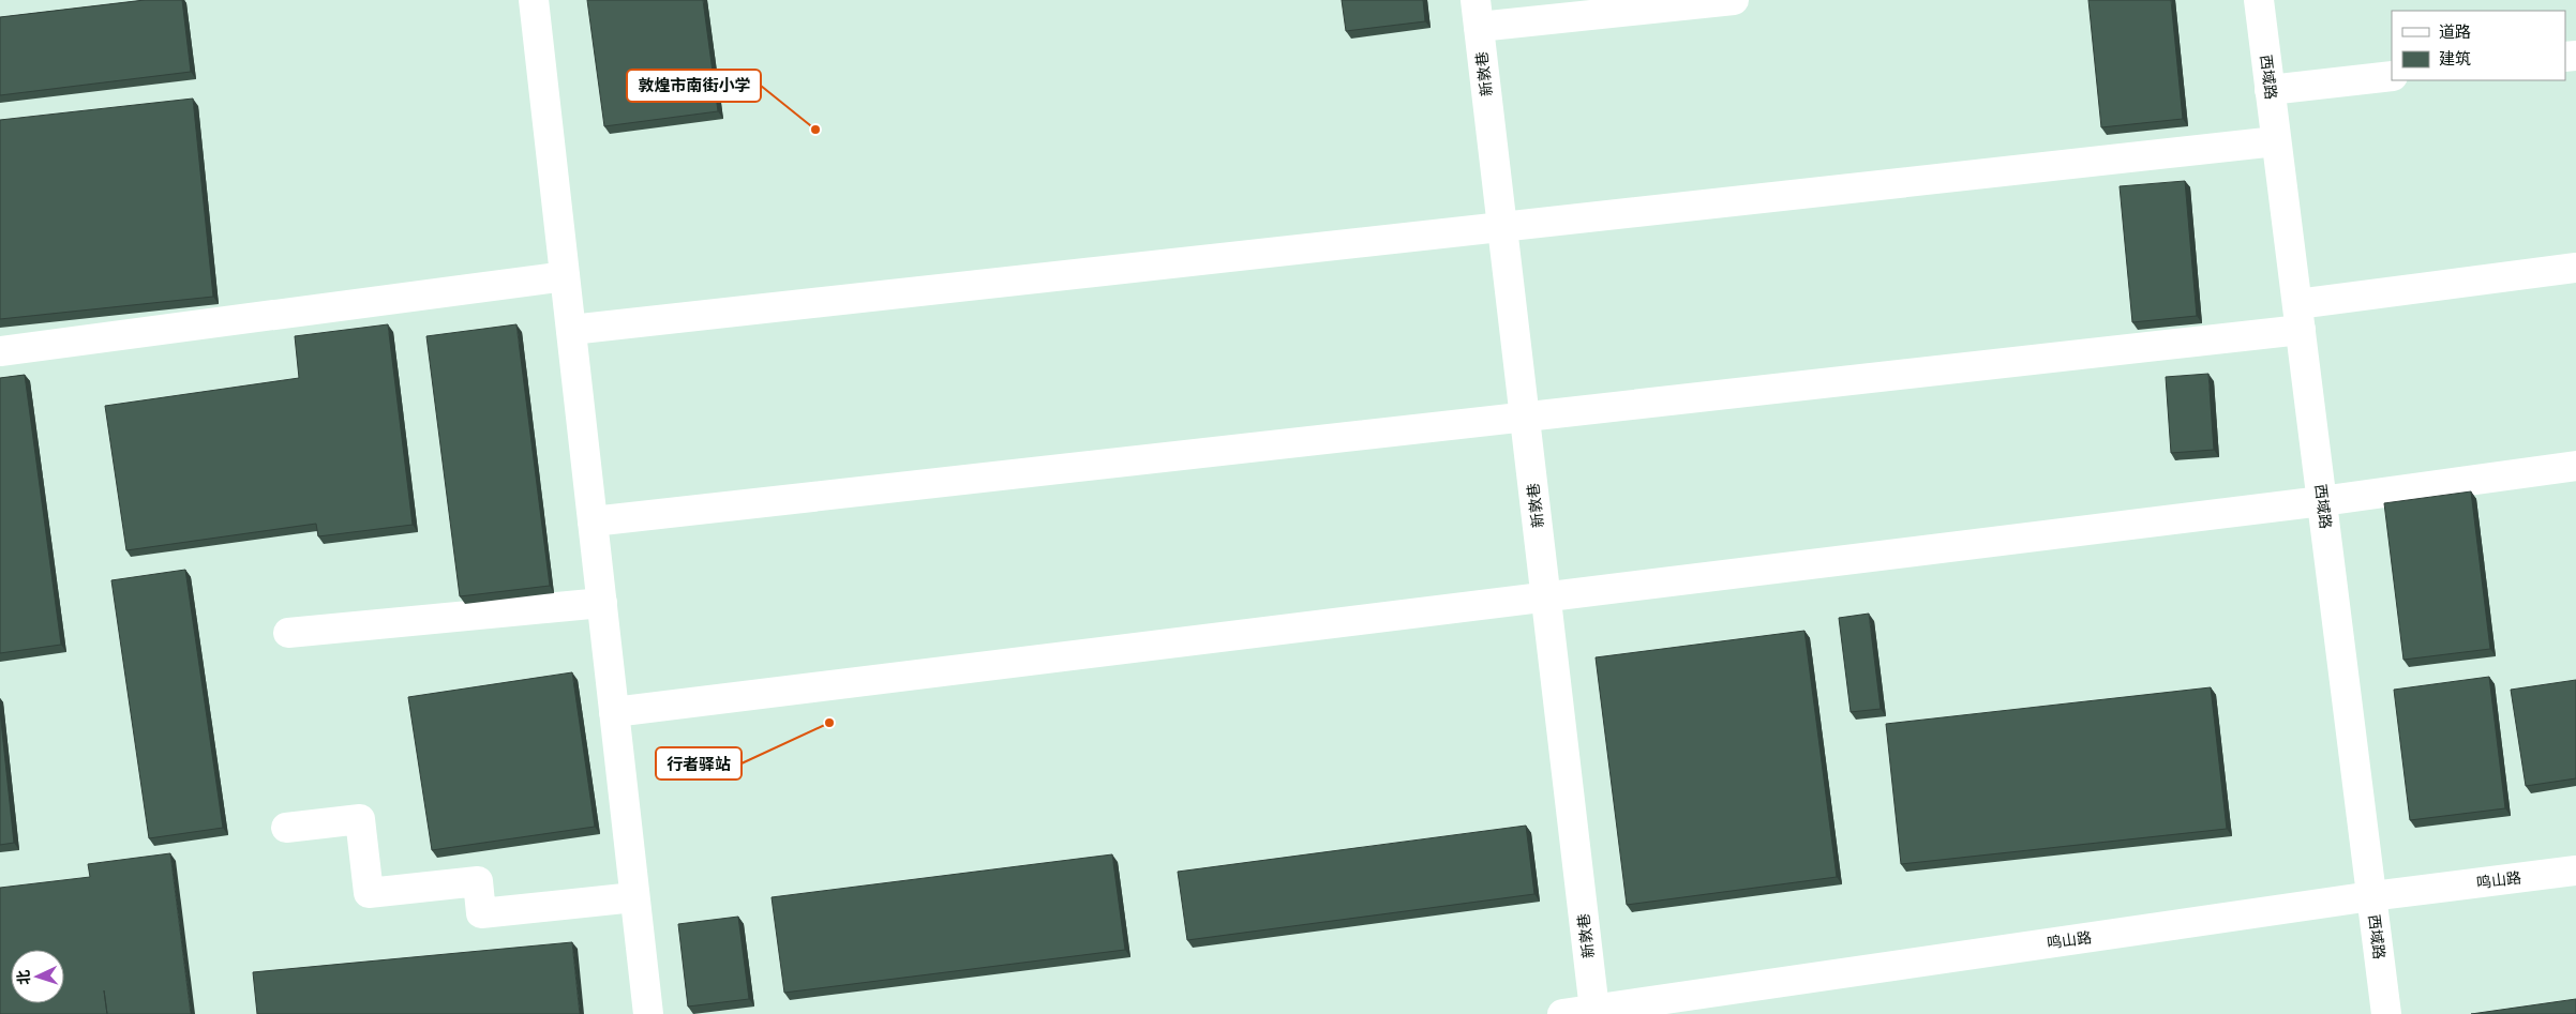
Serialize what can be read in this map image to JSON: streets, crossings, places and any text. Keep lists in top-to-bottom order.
{
  "streets": {
    "street": ["新敦巷", "西域路", "鸣山路"]
  },
  "crossings": [
    ["新敦巷", "鸣山路"],
    ["西域路", "鸣山路"]
  ],
  "places": ["敦煌市南街小学", "行者驿站"],
  "legend": ["道路", "建筑"],
  "north": "left"
}
